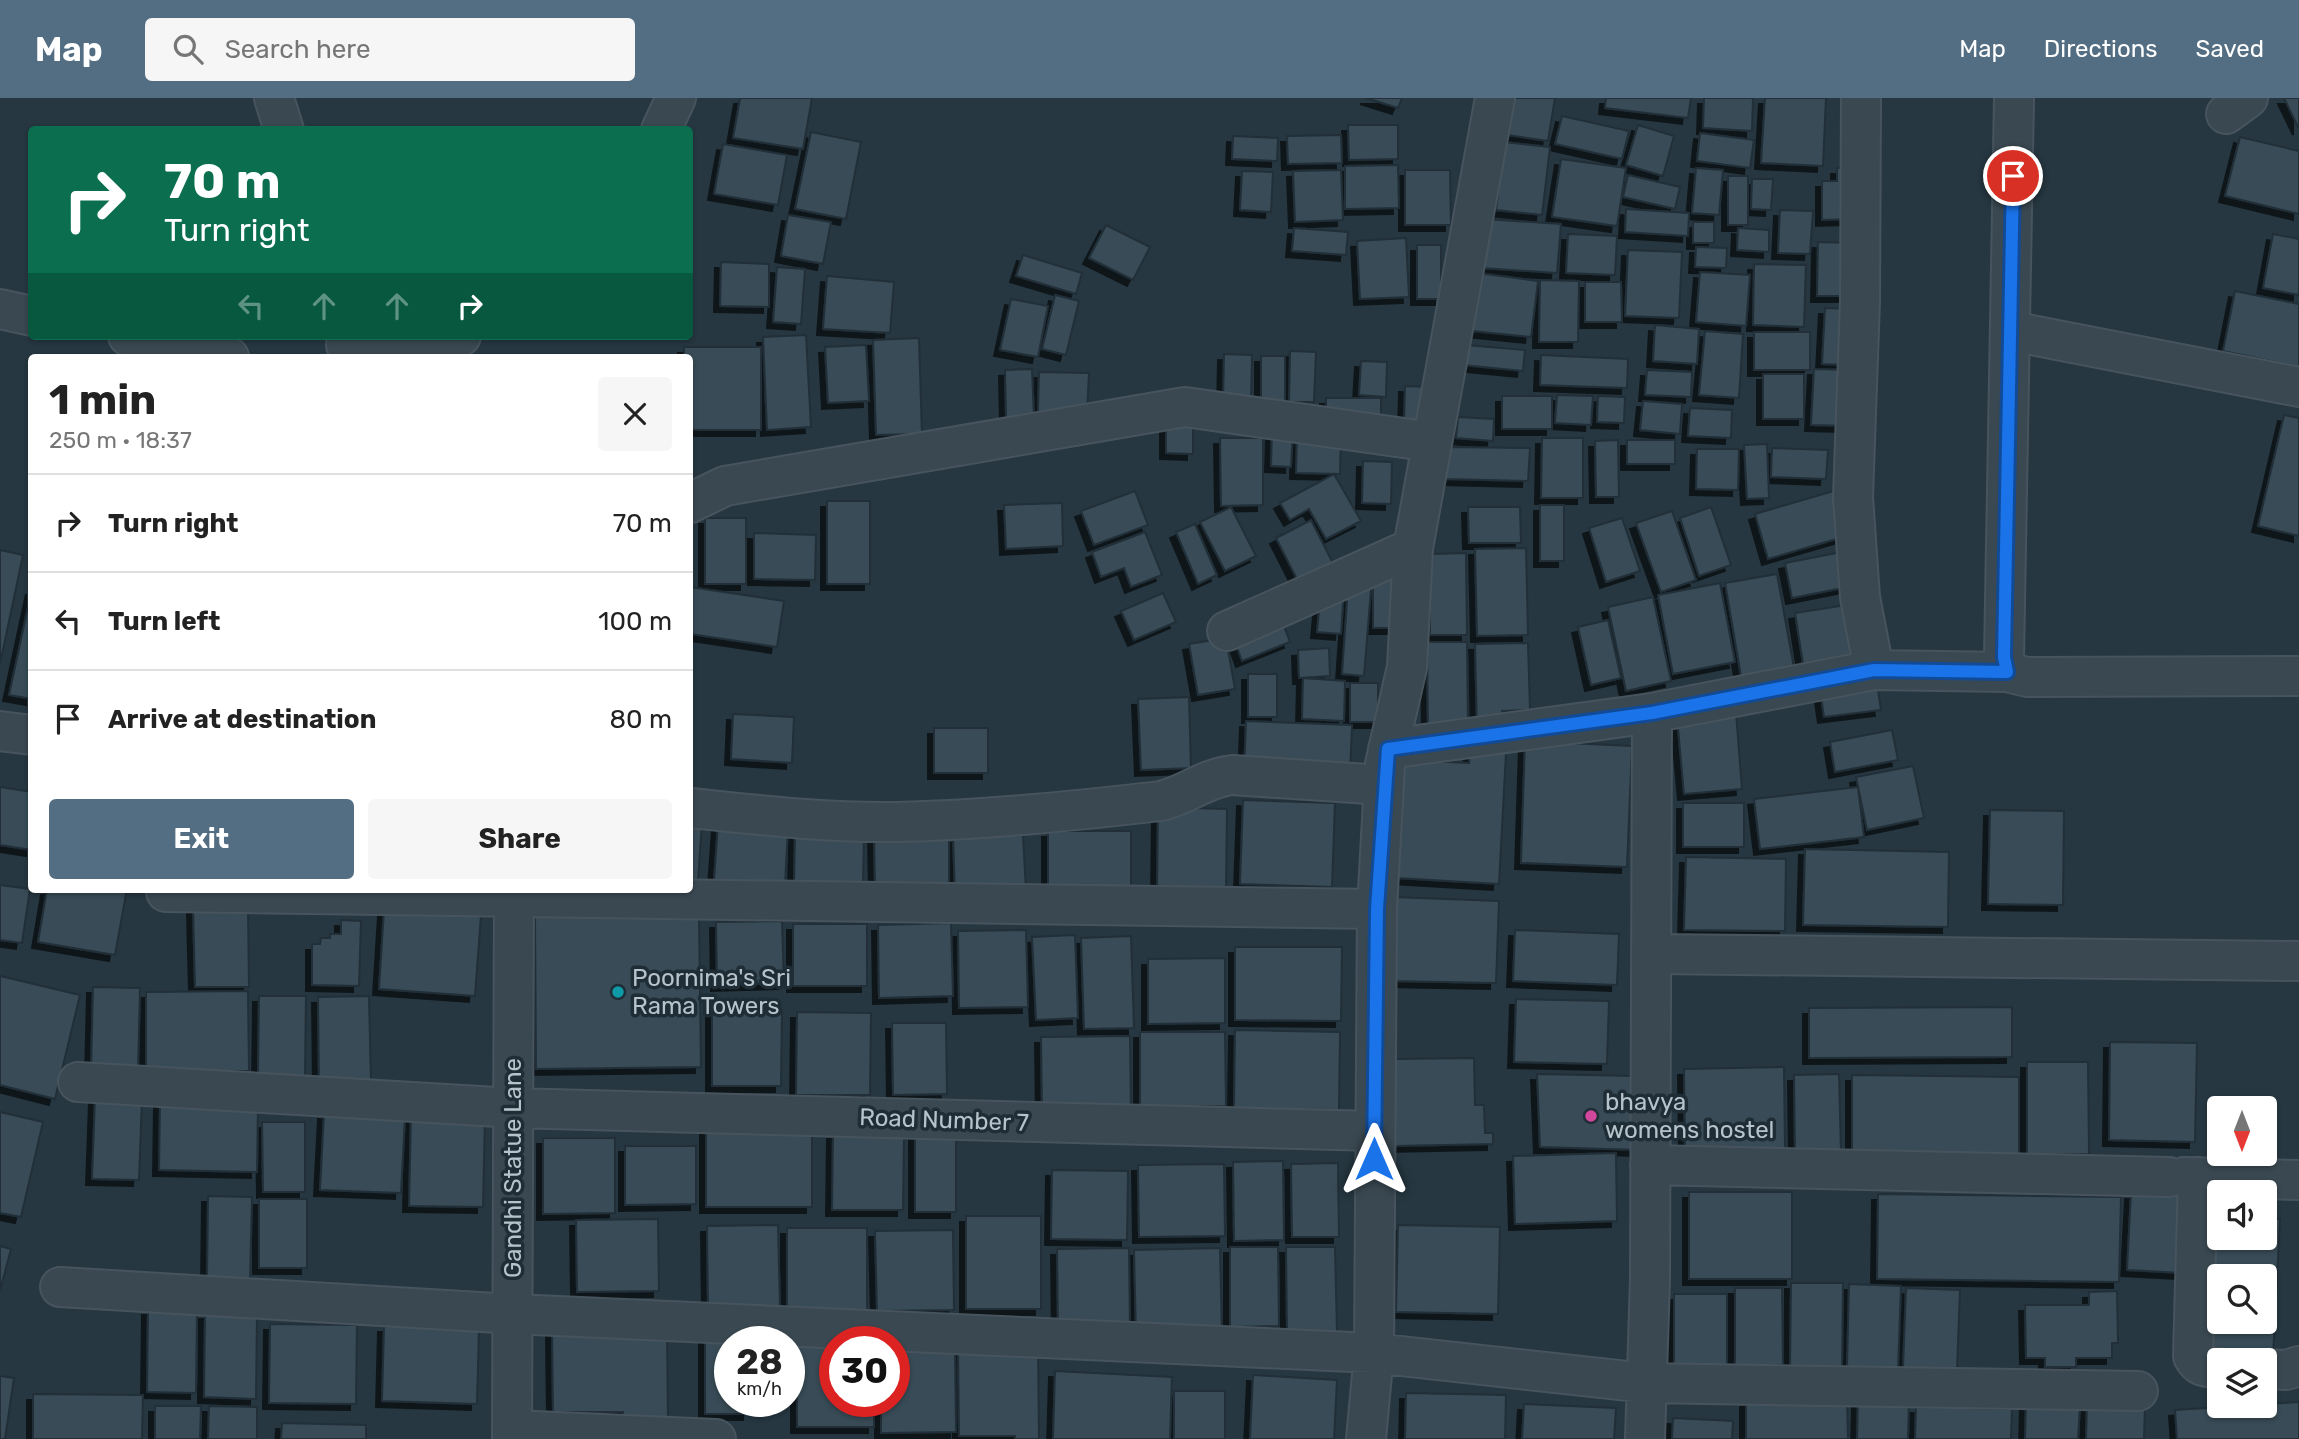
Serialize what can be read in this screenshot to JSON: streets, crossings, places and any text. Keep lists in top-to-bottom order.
{
  "streets": {
    "street": ["Road Number 7", "Gandhi Statue Lane"]
  },
  "crossings": [
    ["Road Number 7", "Gandhi Statue Lane"]
  ],
  "places": ["Poornima's Sri Rama Towers", "bhavya womens hostel"],
  "north": "bottom",
  "page": {
    "header": "Map",
    "search": "Search here",
    "nav": ["Map", "Directions", "Saved"],
    "turn": ["70 m", "Turn right"],
    "heading": ["1 min", "250 m · 18:37"],
    "list": [
      {
        "name": "Turn right",
        "value": "70 m"
      },
      {
        "name": "Turn left",
        "value": "100 m"
      },
      {
        "name": "Arrive at destination",
        "value": "80 m"
      }
    ],
    "buttons": ["Exit", "Share"],
    "speed": "28 km/h",
    "limit": "30"
  }
}
